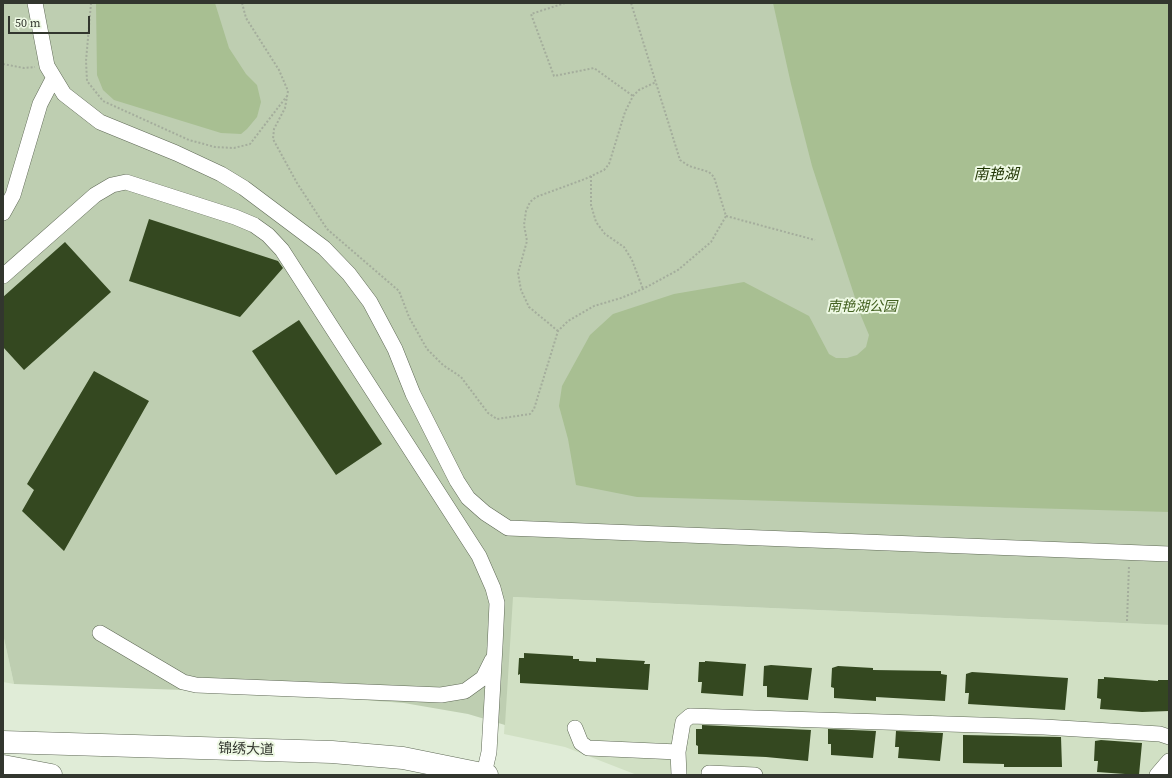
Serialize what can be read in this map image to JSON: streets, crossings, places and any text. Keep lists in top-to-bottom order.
{
  "streets": {
    "highway": ["锦绣大道"]
  },
  "water": ["南艳湖"],
  "parks": ["南艳湖公园"],
  "scale_bar": "50 m"
}
